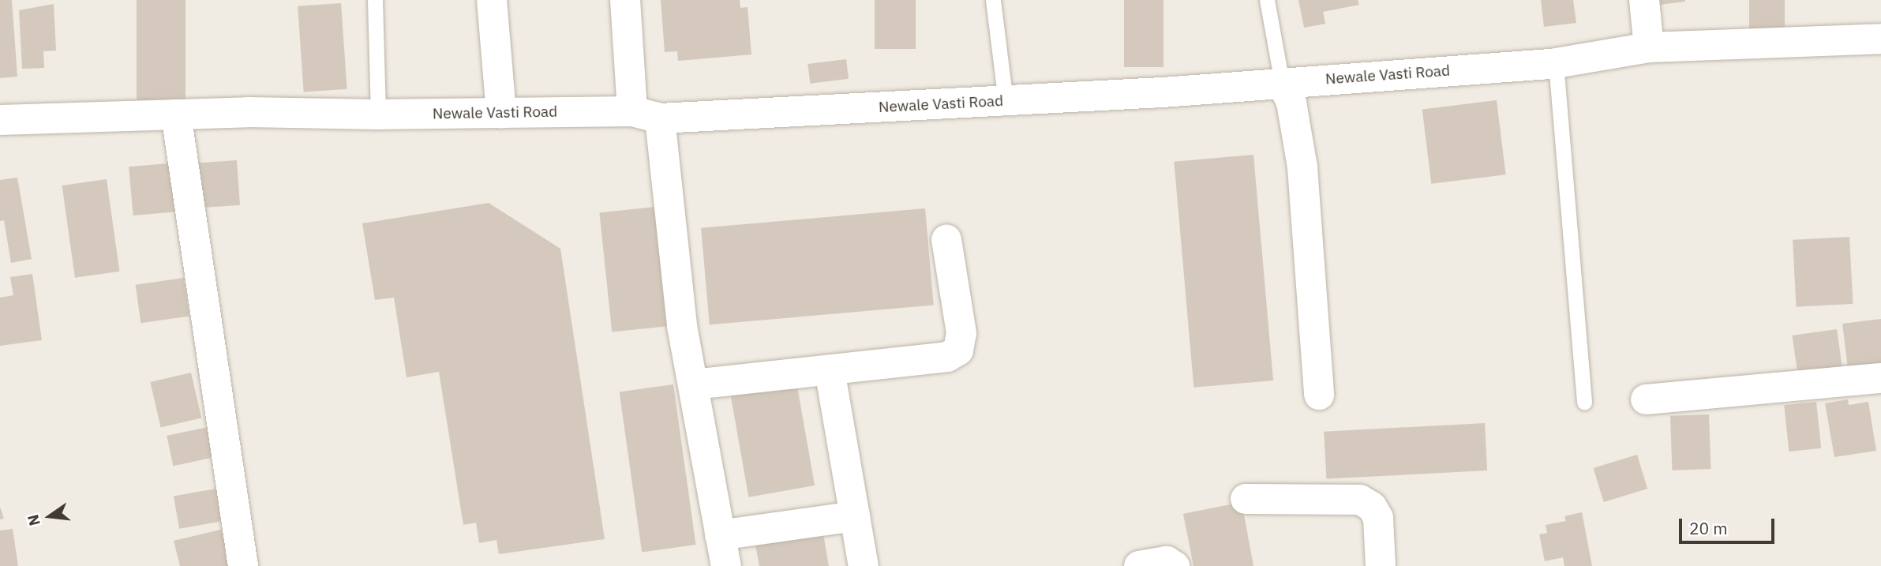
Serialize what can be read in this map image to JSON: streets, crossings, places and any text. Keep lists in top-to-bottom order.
{
  "streets": {
    "street": ["Newale Vasti Road"]
  },
  "scale_bar": "20 m",
  "north": "left"
}
